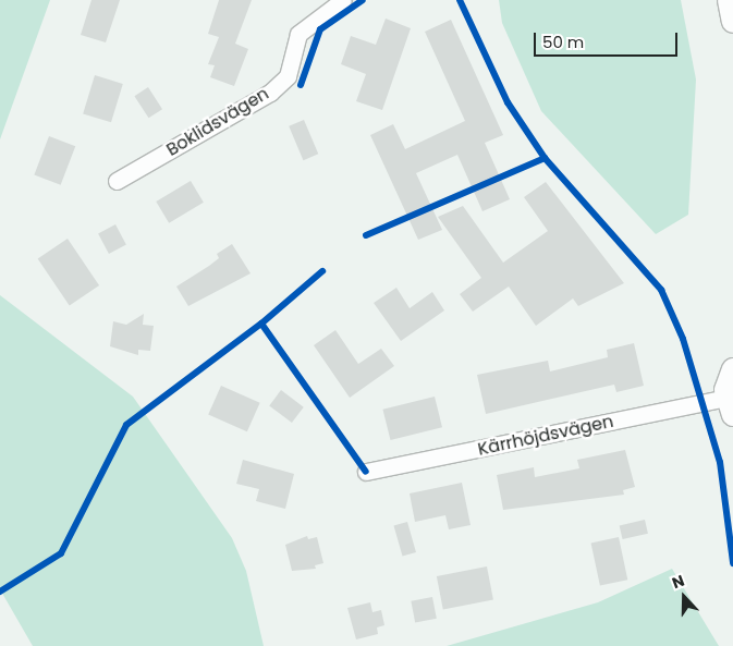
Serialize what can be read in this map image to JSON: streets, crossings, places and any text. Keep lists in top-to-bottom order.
{
  "streets": {
    "street": ["Boklidsvägen", "Kärrhöjdsvägen"]
  },
  "scale_bar": "50 m",
  "north": "top"
}
